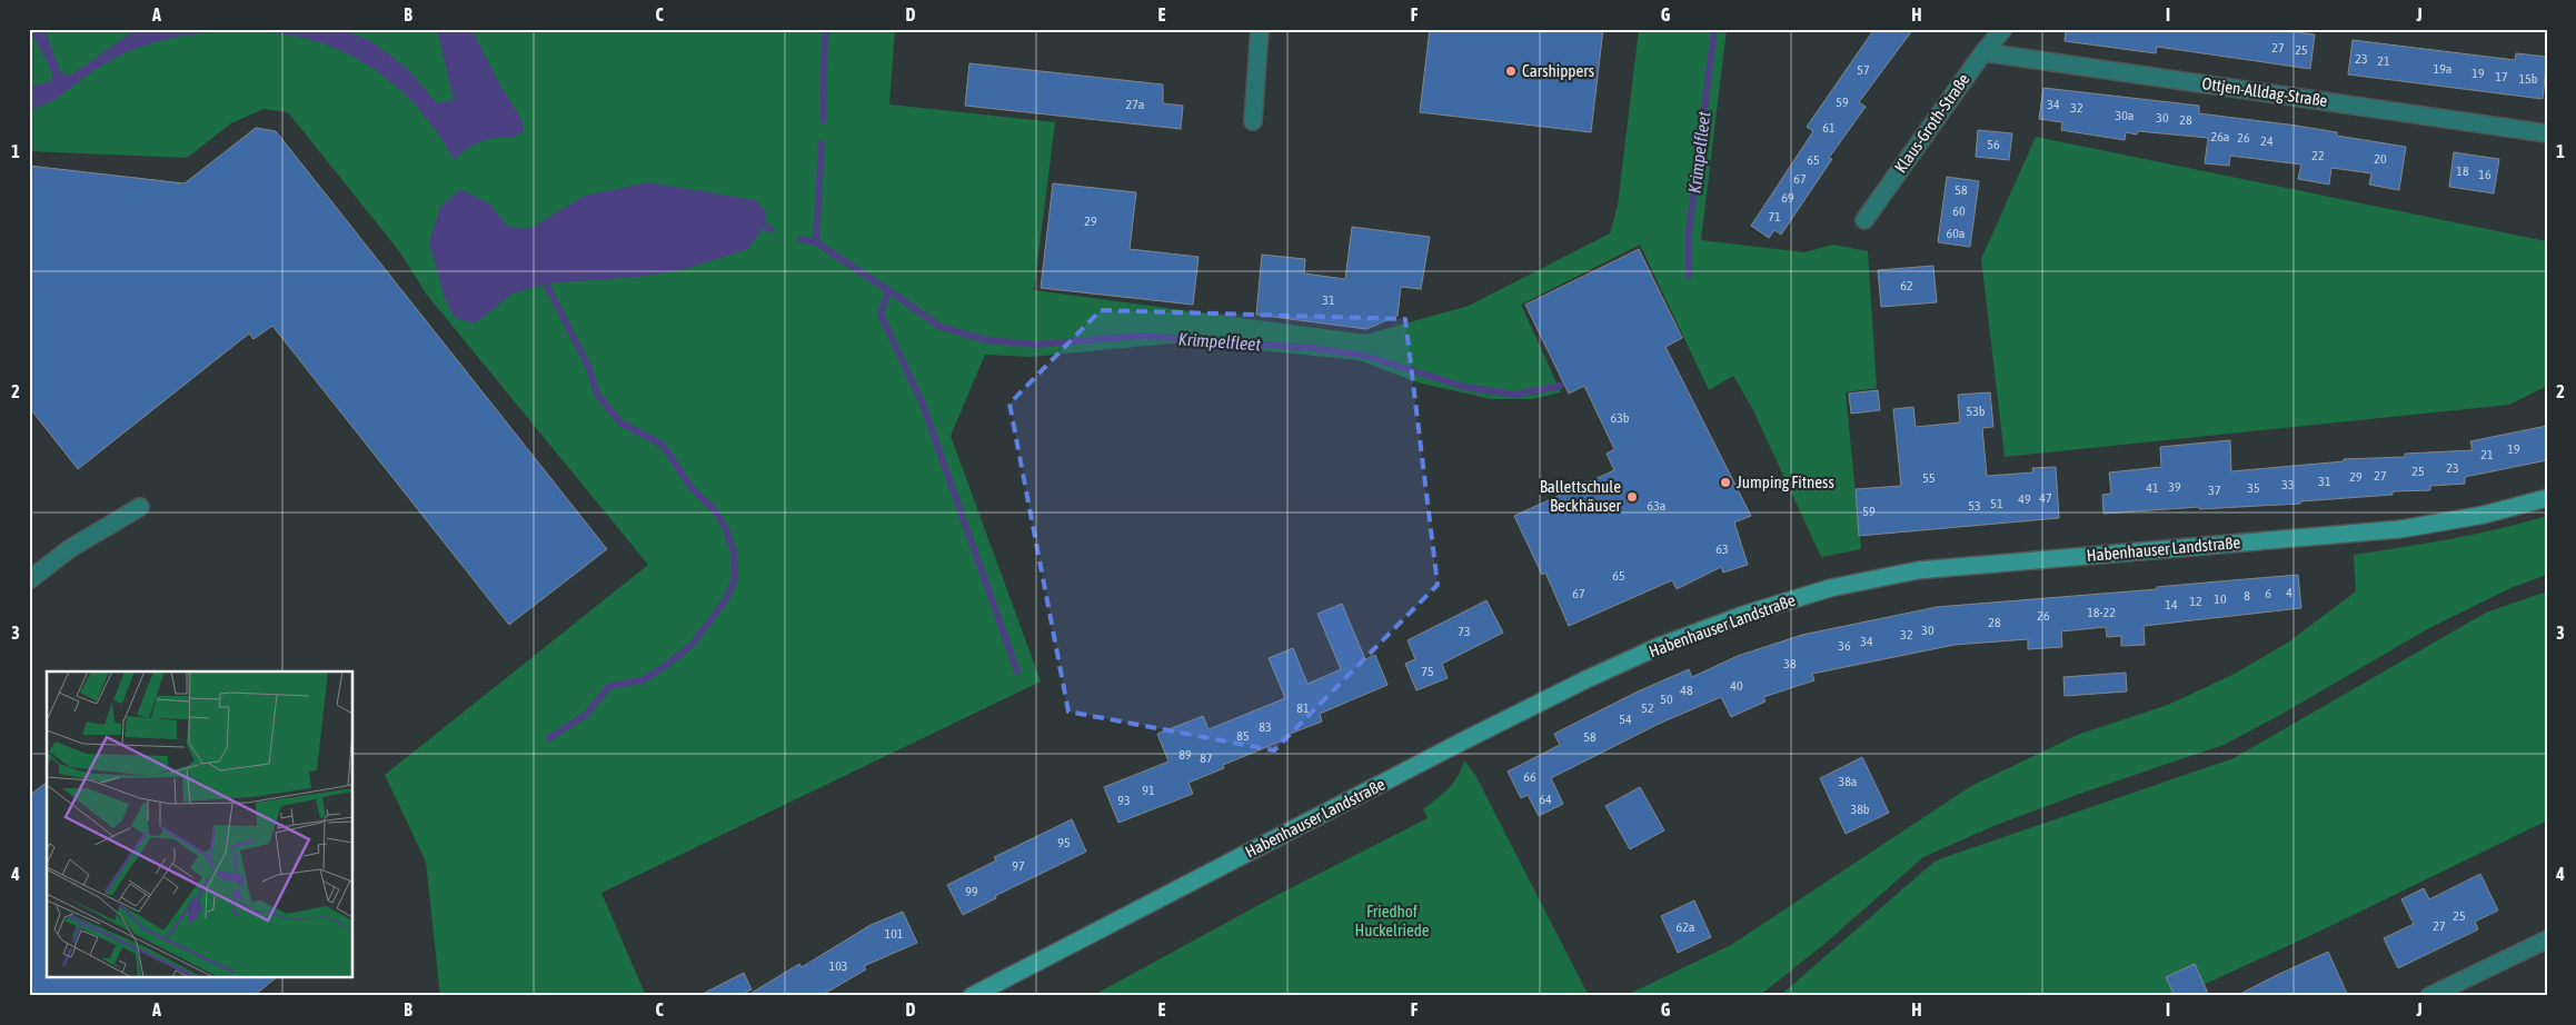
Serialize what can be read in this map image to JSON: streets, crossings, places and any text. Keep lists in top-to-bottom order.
{
  "streets": {
    "street": ["Ottjen-Alldag-Straße", "Klaus-Groth-Straße", "Habenhauser Landstraße"]
  },
  "crossings": [
    ["Ottjen-Alldag-Straße", "Klaus-Groth-Straße"]
  ],
  "water": ["Krimpelfleet"],
  "parks": ["Friedhof Huckelriede"],
  "places": ["Carshippers", "Jumping Fitness", "Ballettschule Beckhäuser"],
  "house_numbers": [
    "27",
    "25",
    "23",
    "21",
    "19a",
    "57",
    "19",
    "17",
    "15b",
    "59",
    "27a",
    "34",
    "32",
    "30a",
    "30",
    "28",
    "61",
    "26a",
    "26",
    "24",
    "56",
    "22",
    "20",
    "65",
    "18",
    "16",
    "67",
    "58",
    "69",
    "60",
    "71",
    "29",
    "60a",
    "62",
    "31",
    "53b",
    "63b",
    "19",
    "21",
    "23",
    "25",
    "27",
    "29",
    "55",
    "31",
    "33",
    "39",
    "41",
    "35",
    "37",
    "47",
    "49",
    "51",
    "63a",
    "53",
    "59",
    "63",
    "65",
    "4",
    "67",
    "6",
    "8",
    "10",
    "12",
    "14",
    "18-22",
    "26",
    "28",
    "30",
    "73",
    "32",
    "34",
    "36",
    "38",
    "75",
    "40",
    "48",
    "50",
    "81",
    "52",
    "54",
    "83",
    "85",
    "58",
    "89",
    "87",
    "66",
    "38a",
    "91",
    "64",
    "93",
    "38b",
    "95",
    "97",
    "99",
    "25",
    "27",
    "62a",
    "101",
    "103"
  ],
  "grid": {
    "columns": [
      "A",
      "B",
      "C",
      "D",
      "E",
      "F",
      "G",
      "H",
      "I",
      "J"
    ],
    "rows": [
      "1",
      "2",
      "3",
      "4"
    ]
  }
}
